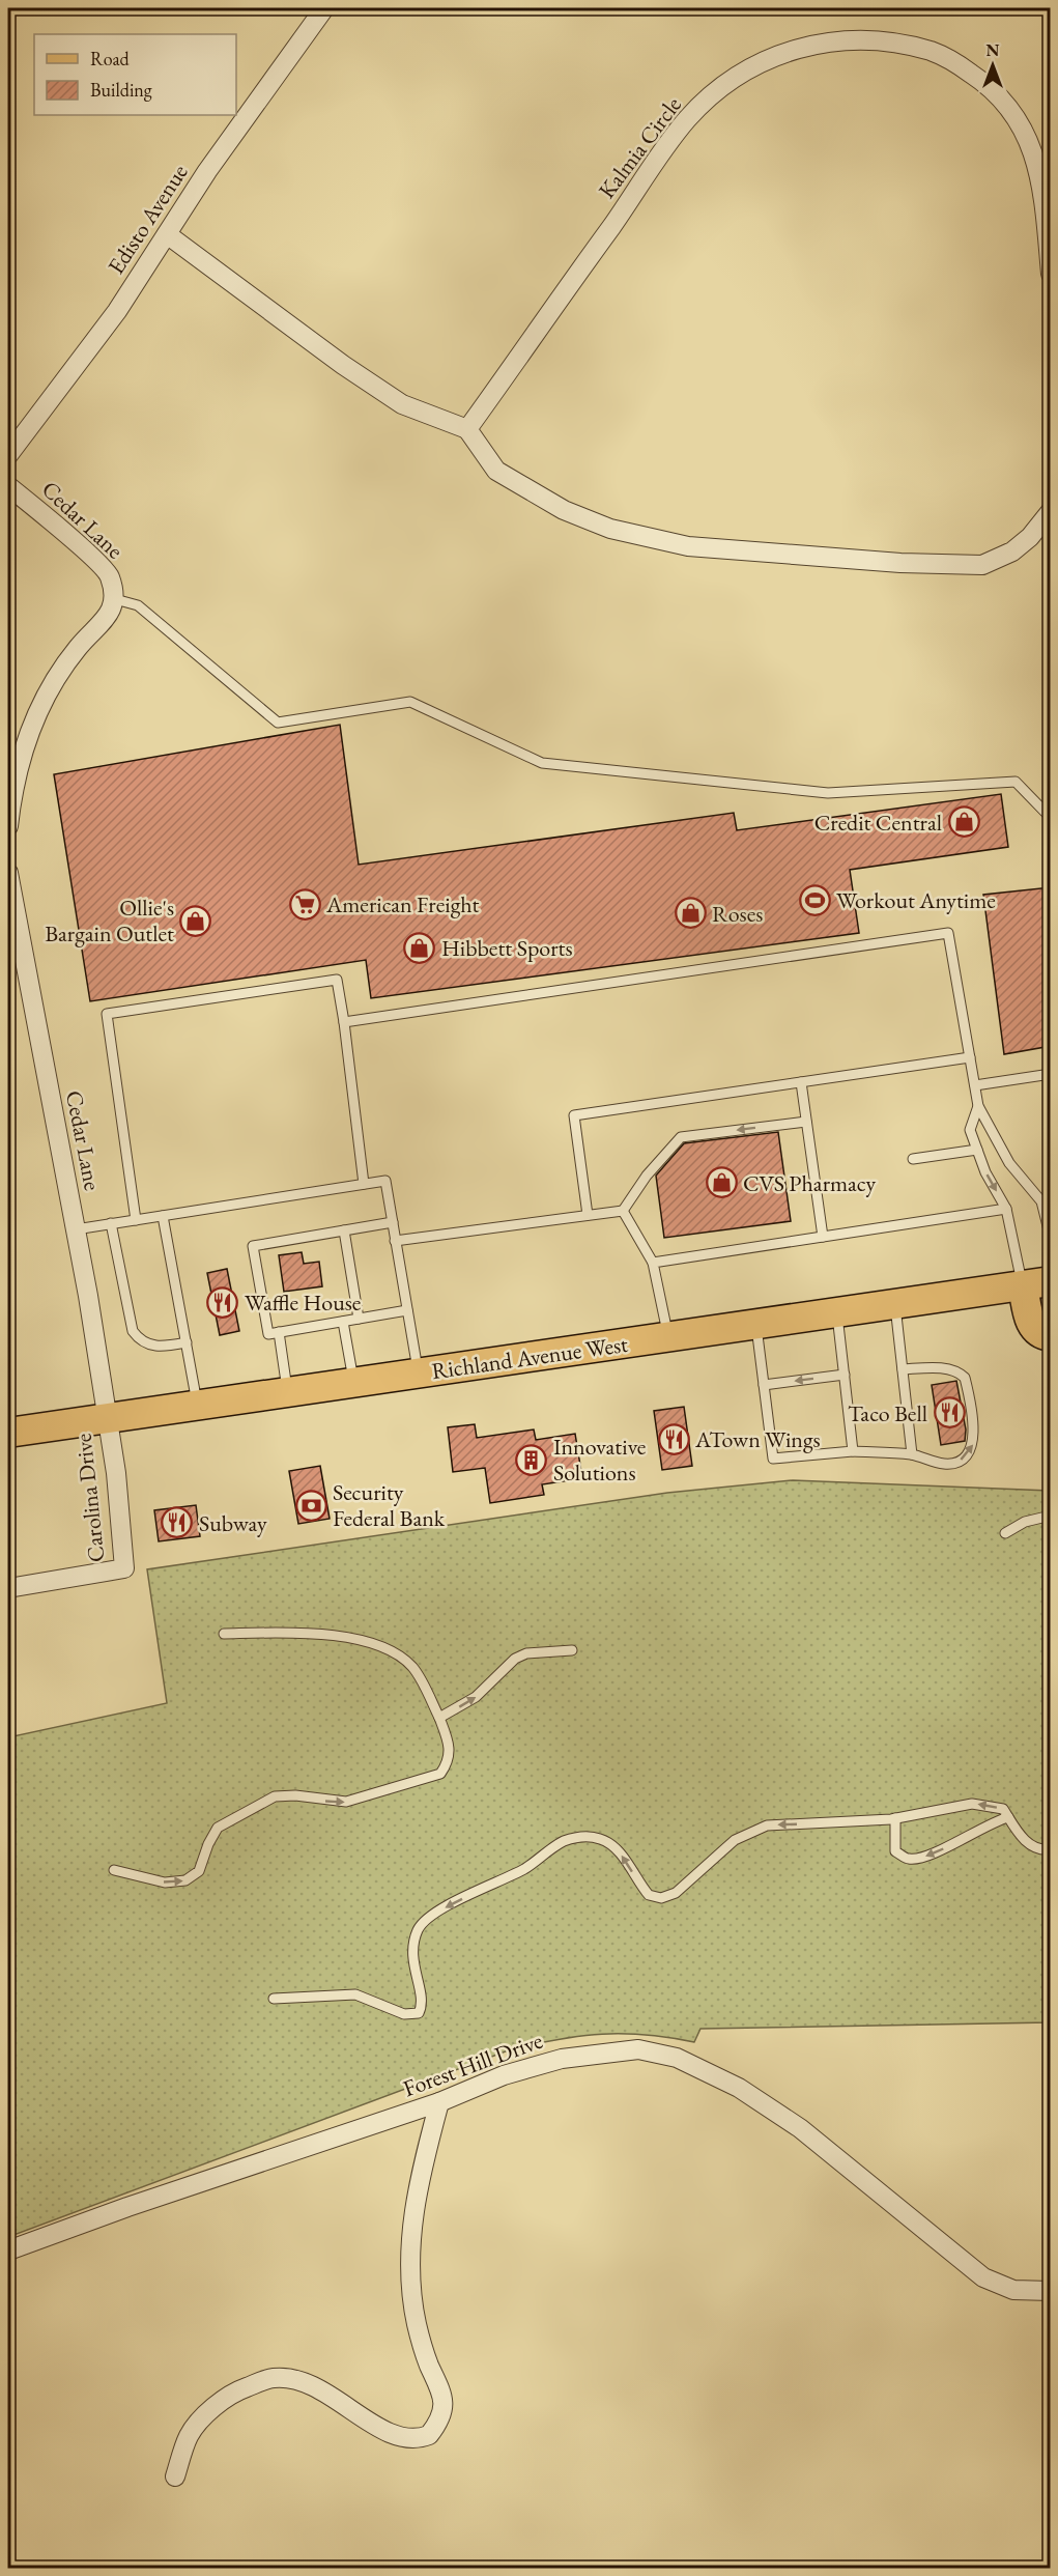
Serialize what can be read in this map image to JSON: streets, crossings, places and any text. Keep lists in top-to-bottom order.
{
  "streets": {
    "main road": ["Richland Avenue West"],
    "street": [
      "Kalmia Circle",
      "Edisto Avenue",
      "Cedar Lane",
      "Carolina Drive",
      "Forest Hill Drive"
    ]
  },
  "crossings": [
    ["Cedar Lane", "Richland Avenue West"],
    ["Cedar Lane", "Carolina Drive"],
    ["Richland Avenue West", "Carolina Drive"]
  ],
  "places": {
    "shop": [
      "Credit Central",
      "Roses",
      "Ollie's Bargain Outlet",
      "Hibbett Sports",
      "CVS Pharmacy"
    ],
    "sports": ["Workout Anytime"],
    "supermarket": ["American Freight"],
    "restaurant": [
      "Waffle House",
      "Taco Bell",
      "ATown Wings",
      "Subway"
    ],
    "building": ["Innovative Solutions"],
    "bank": ["Security Federal Bank"]
  },
  "legend": ["Road", "Building"],
  "north": "top"
}
